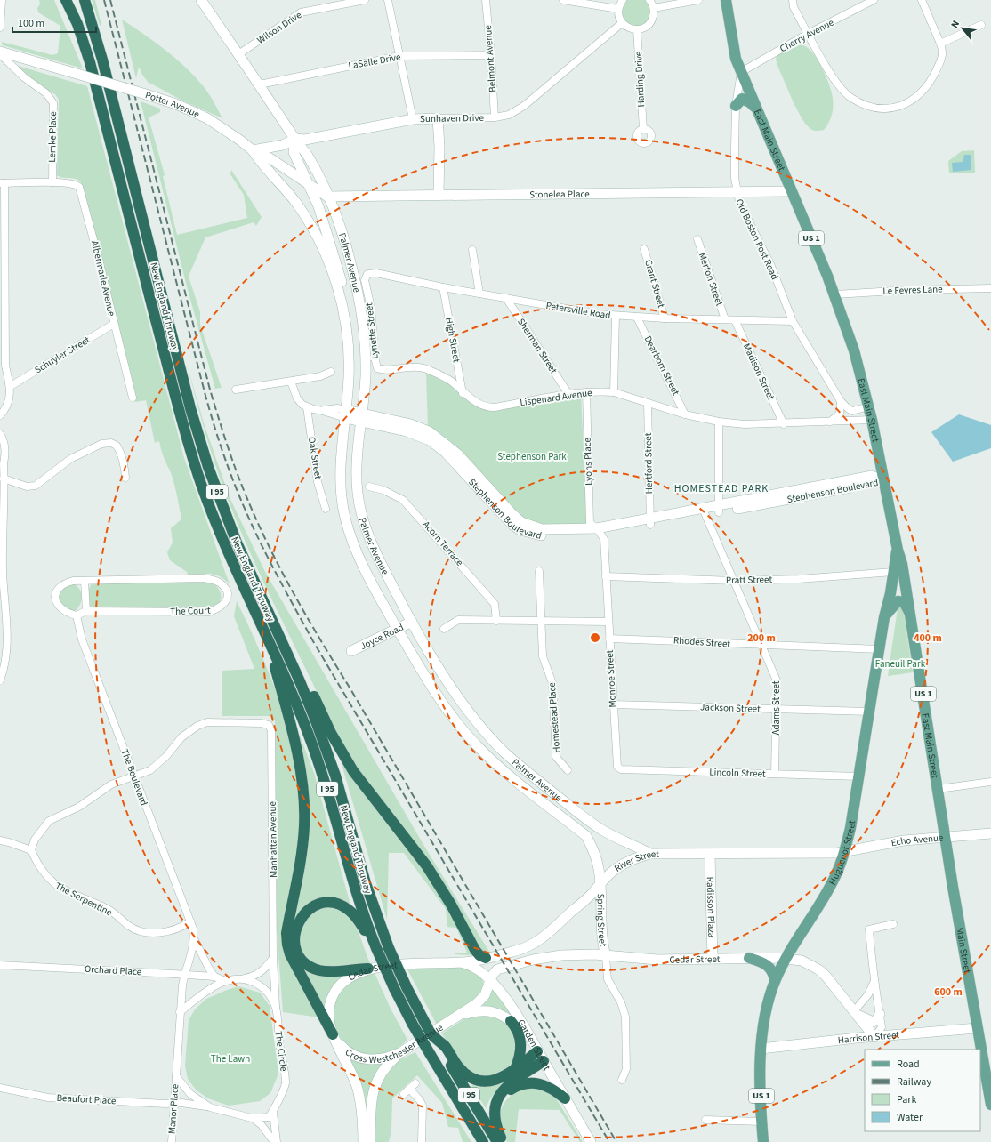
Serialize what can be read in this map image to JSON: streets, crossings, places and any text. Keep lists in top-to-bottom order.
{
  "streets": {
    "highway": ["New England Thruway", "I 95"],
    "main road": [
      "East Main Street",
      "US 1",
      "Huguenot Street",
      "Main Street"
    ],
    "street": [
      "Wilson Drive",
      "Cherry Avenue",
      "Belmont Avenue",
      "LaSalle Drive",
      "Harding Drive",
      "Potter Avenue",
      "Sunhaven Drive",
      "Lemke Place",
      "Stonelea Place",
      "Old Boston Post Road",
      "Palmer Avenue",
      "Albermarle Avenue",
      "Merton Street",
      "Grant Street",
      "Le Fevres Lane",
      "Petersville Road",
      "Lynette Street",
      "High Street",
      "Sherman Street",
      "Schuyler Street",
      "Dearborn Street",
      "Madison Street",
      "Lispenard Avenue",
      "Oak Street",
      "Lyons Place",
      "Hertford Street",
      "Stephenson Boulevard",
      "Acorn Terrace",
      "Pratt Street",
      "The Court",
      "Joyce Road",
      "Rhodes Street",
      "Monroe Street",
      "Jackson Street",
      "Adams Street",
      "Homestead Place",
      "Lincoln Street",
      "The Boulevard",
      "Manhattan Avenue",
      "Echo Avenue",
      "River Street",
      "The Serpentine",
      "Radisson Plaza",
      "Spring Street",
      "Cedar Street",
      "Orchard Place",
      "Cross Westchester Avenue",
      "Harrison Street",
      "Garden Street",
      "The Circle",
      "Beaufort Place",
      "Manor Place"
    ]
  },
  "crossings": [
    ["Wilson Drive", "Palmer Avenue"],
    ["Cherry Avenue", "East Main Street"],
    ["Cherry Avenue", "Old Boston Post Road"],
    ["Belmont Avenue", "LaSalle Drive"],
    ["Belmont Avenue", "Sunhaven Drive"],
    ["LaSalle Drive", "Palmer Avenue"],
    ["Potter Avenue", "Sunhaven Drive"],
    ["Potter Avenue", "Stonelea Place"],
    ["Potter Avenue", "Palmer Avenue"],
    ["Sunhaven Drive", "Palmer Avenue"],
    ["Lemke Place", "Albermarle Avenue"],
    ["East Main Street", "Stonelea Place"],
    ["East Main Street", "Old Boston Post Road"],
    ["East Main Street", "Le Fevres Lane"],
    ["East Main Street", "Lispenard Avenue"],
    ["East Main Street", "Stephenson Boulevard"],
    ["East Main Street", "Echo Avenue"],
    ["East Main Street", "Huguenot Street"],
    ["East Main Street", "Main Street"],
    ["Stonelea Place", "Old Boston Post Road"],
    ["Stonelea Place", "Palmer Avenue"],
    ["Old Boston Post Road", "Petersville Road"],
    ["Palmer Avenue", "Stephenson Boulevard"],
    ["Palmer Avenue", "Joyce Road"],
    ["Palmer Avenue", "River Street"],
    ["Palmer Avenue", "Spring Street"],
    ["Albermarle Avenue", "Schuyler Street"],
    ["Merton Street", "Petersville Road"],
    ["Grant Street", "Petersville Road"],
    ["Petersville Road", "Lynette Street"],
    ["Petersville Road", "High Street"],
    ["Petersville Road", "Sherman Street"],
    ["Petersville Road", "Dearborn Street"],
    ["Petersville Road", "Madison Street"],
    ["Lynette Street", "Lispenard Avenue"],
    ["High Street", "Lispenard Avenue"],
    ["Sherman Street", "Lispenard Avenue"],
    ["Dearborn Street", "Lispenard Avenue"],
    ["Madison Street", "Lispenard Avenue"],
    ["Lispenard Avenue", "Lyons Place"],
    ["Lispenard Avenue", "Hertford Street"],
    ["Oak Street", "Stephenson Boulevard"],
    ["Lyons Place", "Stephenson Boulevard"],
    ["Lyons Place", "Monroe Street"],
    ["Hertford Street", "Stephenson Boulevard"],
    ["Stephenson Boulevard", "Monroe Street"],
    ["Stephenson Boulevard", "Adams Street"],
    ["Pratt Street", "Monroe Street"],
    ["Pratt Street", "Adams Street"],
    ["Pratt Street", "Huguenot Street"],
    ["The Court", "The Boulevard"],
    ["Rhodes Street", "Monroe Street"],
    ["Rhodes Street", "Adams Street"],
    ["Rhodes Street", "Huguenot Street"],
    ["Monroe Street", "Jackson Street"],
    ["Monroe Street", "Lincoln Street"],
    ["Jackson Street", "Adams Street"],
    ["Jackson Street", "Huguenot Street"],
    ["Adams Street", "Lincoln Street"],
    ["Lincoln Street", "Huguenot Street"],
    ["The Boulevard", "Manhattan Avenue"],
    ["The Boulevard", "The Serpentine"],
    ["The Boulevard", "Orchard Place"],
    ["The Boulevard", "The Circle"],
    ["The Boulevard", "Manor Place"],
    ["Manhattan Avenue", "The Circle"],
    ["Echo Avenue", "Huguenot Street"],
    ["Echo Avenue", "River Street"],
    ["Echo Avenue", "Main Street"],
    ["Huguenot Street", "River Street"],
    ["Huguenot Street", "Cedar Street"],
    ["Huguenot Street", "Harrison Street"],
    ["River Street", "Radisson Plaza"],
    ["River Street", "Spring Street"],
    ["River Street", "Cedar Street"],
    ["River Street", "Garden Street"],
    ["Radisson Plaza", "Cedar Street"],
    ["Spring Street", "Cedar Street"],
    ["Main Street", "Harrison Street"],
    ["Cedar Street", "Cross Westchester Avenue"],
    ["Cedar Street", "Harrison Street"],
    ["Cedar Street", "Garden Street"],
    ["Orchard Place", "The Circle"],
    ["Cross Westchester Avenue", "Garden Street"],
    ["Beaufort Place", "Manor Place"]
  ],
  "districts": ["HOMESTEAD PARK"],
  "parks": ["Stephenson Park", "Faneuil Park", "The Lawn"],
  "legend": [
    "Road",
    "Railway",
    "Park",
    "Water"
  ],
  "scale_bar": "100 m",
  "north": "top left",
  "rings": ["200 m", "400 m", "600 m"]
}
